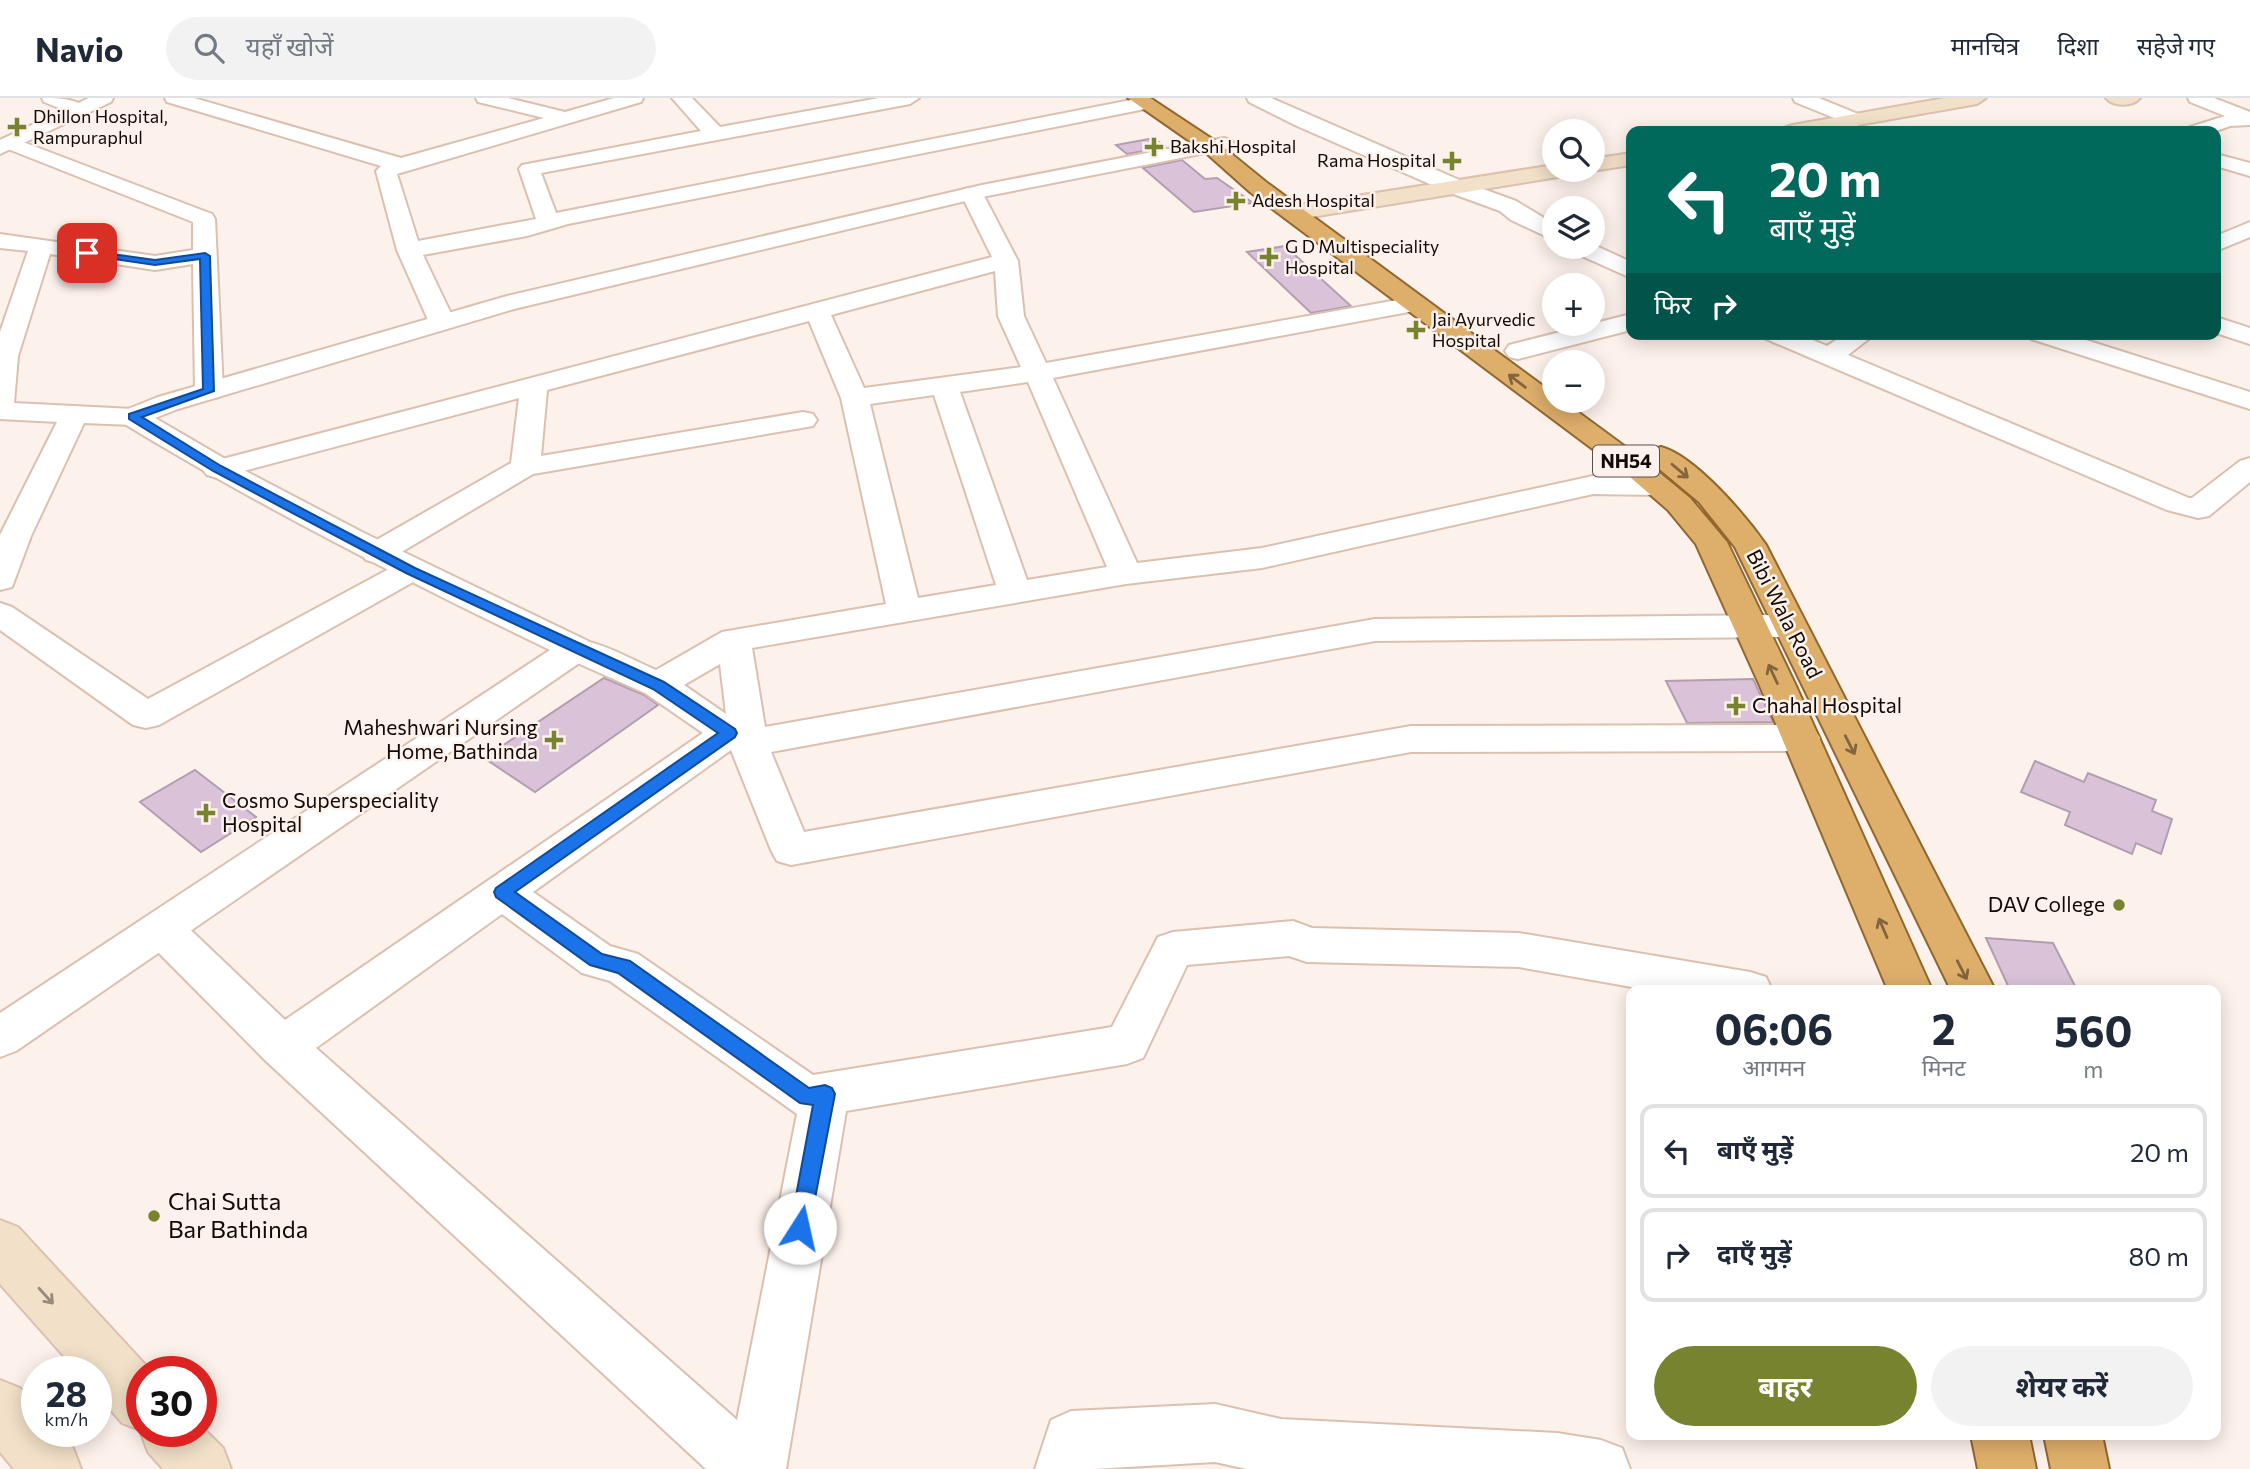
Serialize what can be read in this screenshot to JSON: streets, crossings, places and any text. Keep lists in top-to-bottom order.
{
  "streets": {
    "highway": ["NH54", "Bibi Wala Road"]
  },
  "places": {
    "health": [
      "Dhillon Hospital, Rampuraphul",
      "Bakshi Hospital",
      "Rama Hospital",
      "Adesh Hospital",
      "G D Multispeciality Hospital",
      "Jai Ayurvedic Hospital",
      "Chahal Hospital",
      "Maheshwari Nursing Home, Bathinda",
      "Cosmo Superspeciality Hospital"
    ],
    "other": ["DAV College", "Chai Sutta Bar Bathinda"]
  },
  "page": {
    "header": "Navio",
    "search": "यहाँ खोजें",
    "nav": ["मानचित्र", "दिशा", "सहेजे गए"],
    "map_buttons": ["+", "−"],
    "turn": ["20 m", "बाएँ मुड़ें"],
    "then": "फिर",
    "eta": [
      "06:06",
      "आगमन",
      "2",
      "मिनट",
      "560",
      "m"
    ],
    "list": [
      {
        "name": "बाएँ मुड़ें",
        "value": "20 m"
      },
      {
        "name": "दाएँ मुड़ें",
        "value": "80 m"
      }
    ],
    "buttons": ["बाहर", "शेयर करें"],
    "speed": "28 km/h",
    "limit": "30"
  }
}
